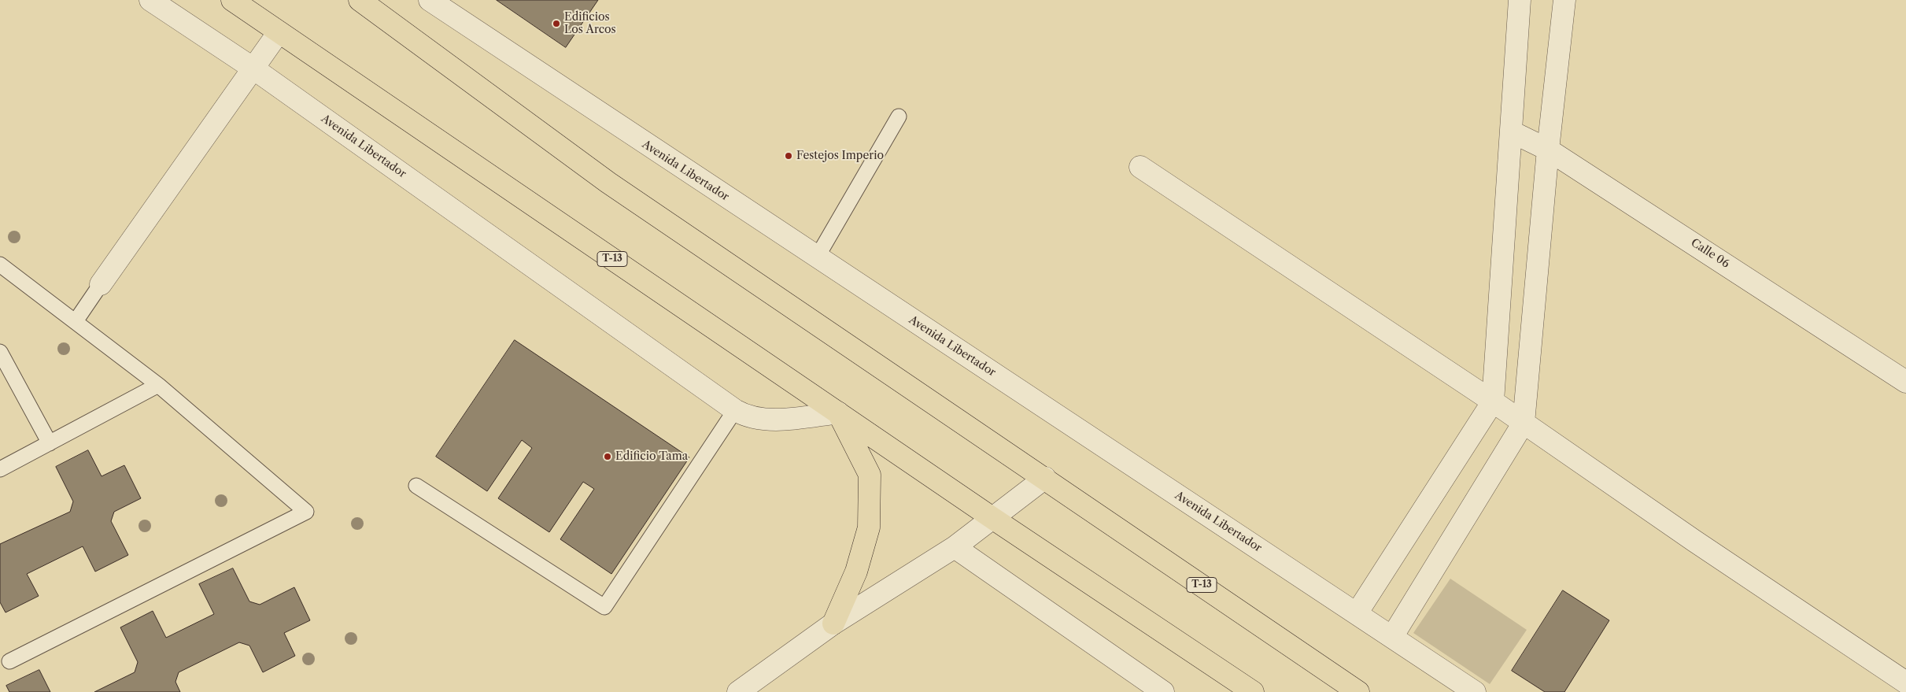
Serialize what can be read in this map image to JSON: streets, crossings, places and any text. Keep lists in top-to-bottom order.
{
  "streets": {
    "highway": ["T-13"],
    "street": ["Avenida Libertador", "Calle 06"]
  },
  "crossings": [
    ["Avenida Libertador", "T-13"]
  ],
  "places": ["Edificios Los Arcos", "Festejos Imperio", "Edificio Tama"]
}
